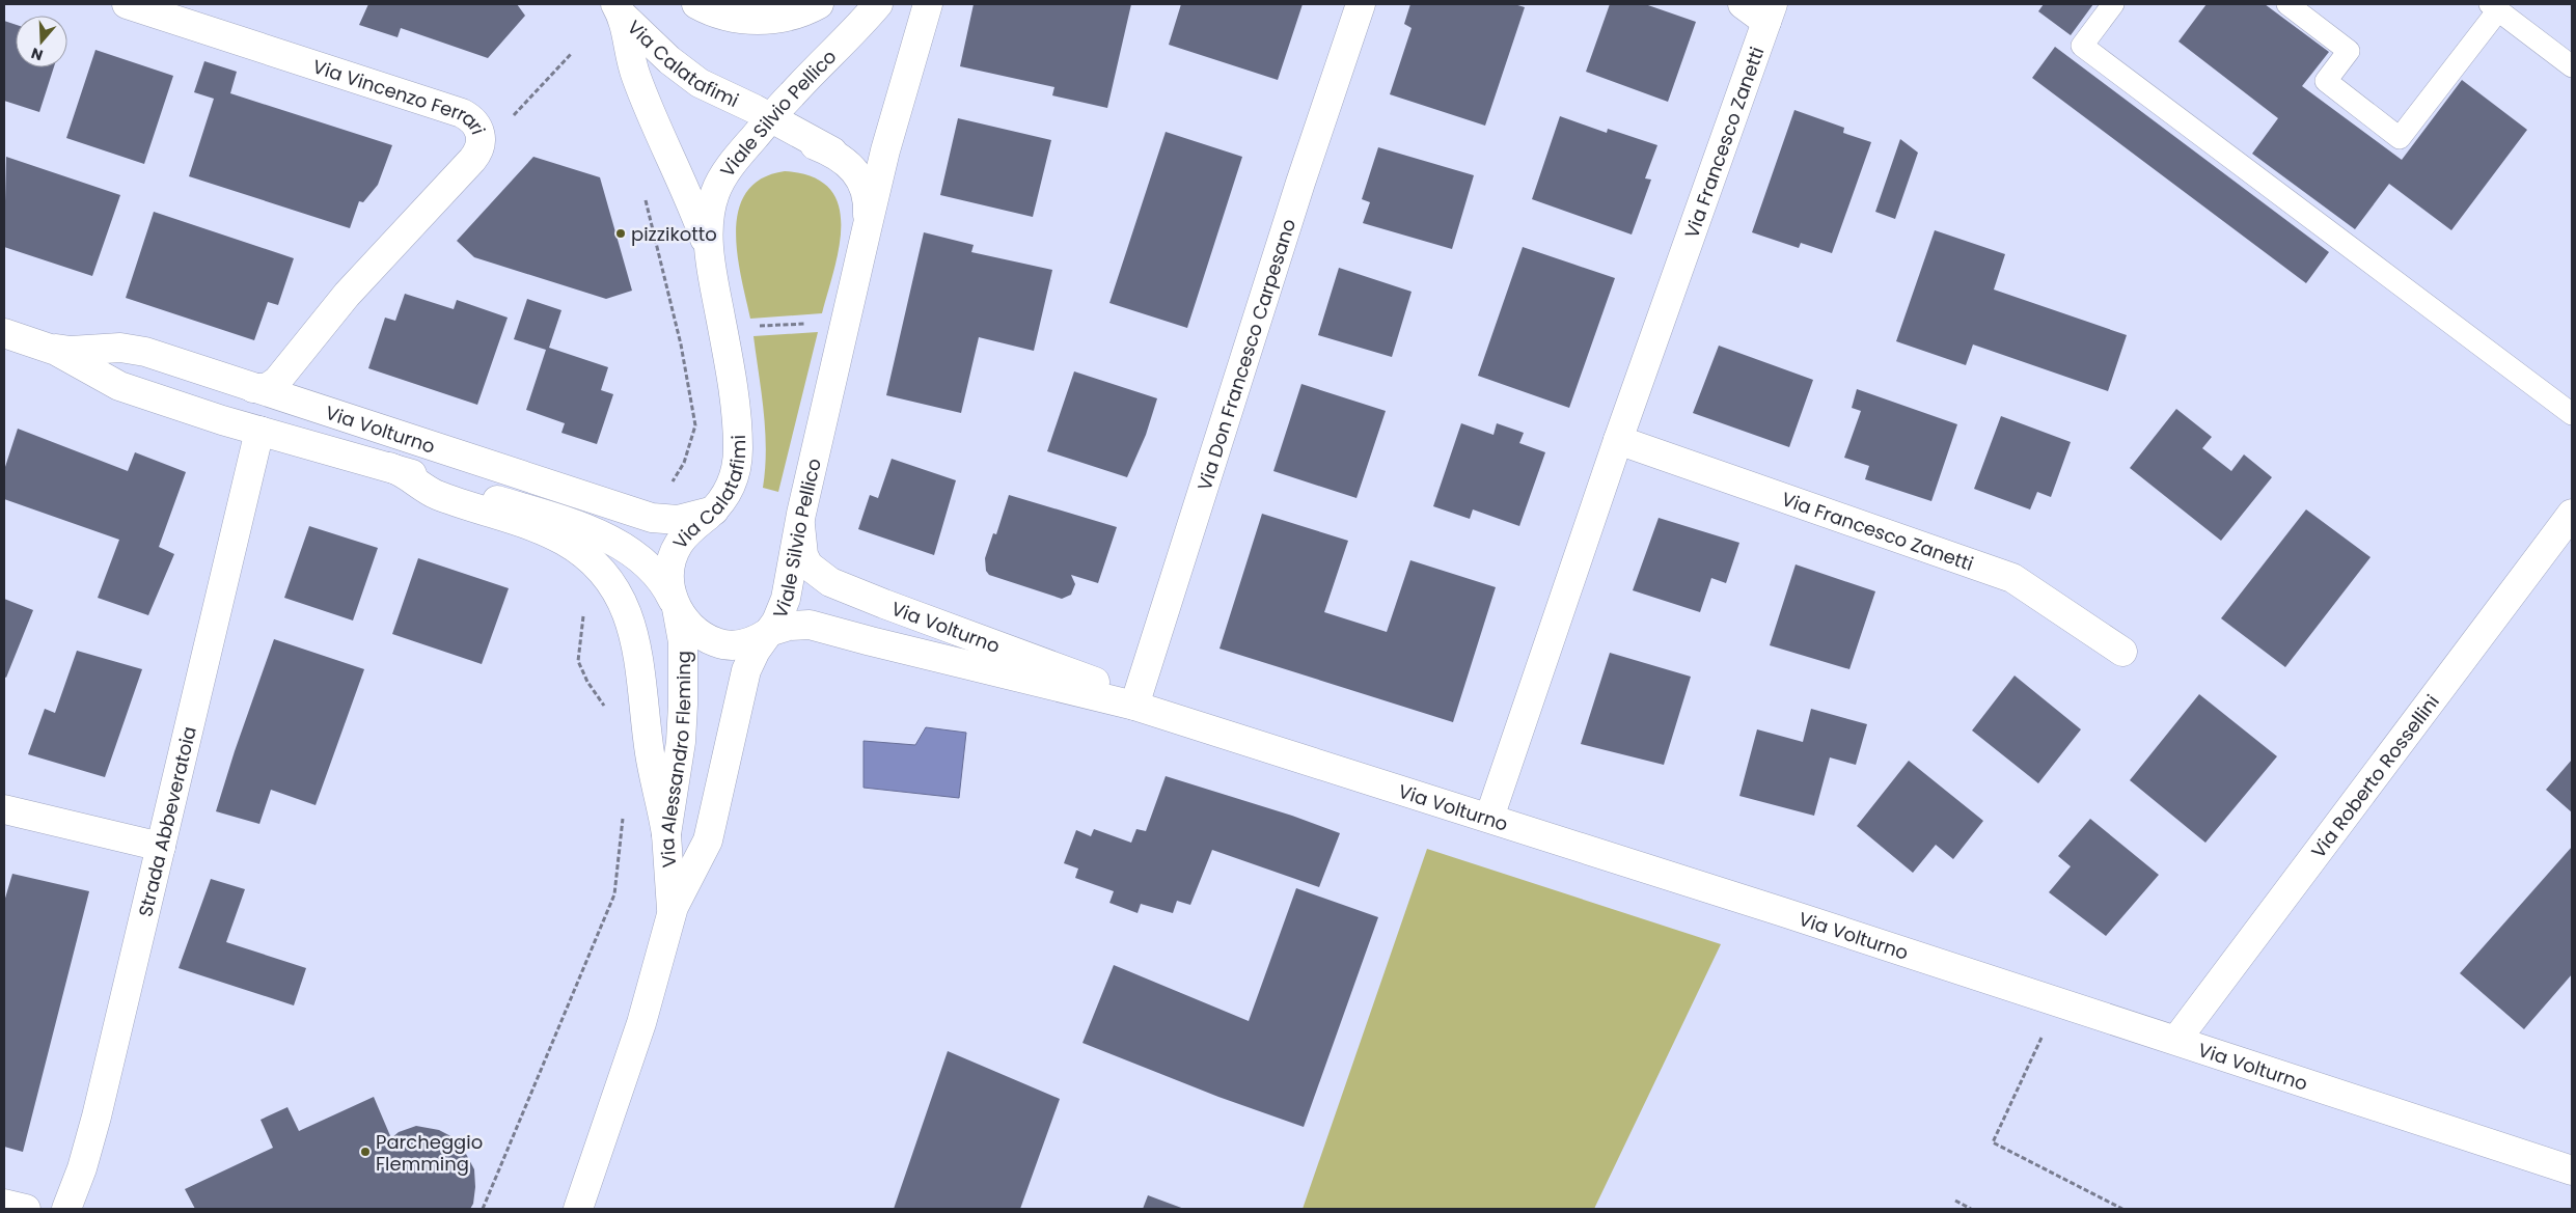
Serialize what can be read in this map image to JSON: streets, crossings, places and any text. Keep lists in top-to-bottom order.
{
  "streets": {
    "street": [
      "Via Calatafimi",
      "Viale Silvio Pellico",
      "Via Vincenzo Ferrari",
      "Via Francesco Zanetti",
      "Via Don Francesco Carpesano",
      "Via Volturno",
      "Via Alessandro Fleming",
      "Via Roberto Rossellini",
      "Strada Abbeveratoia"
    ]
  },
  "crossings": [
    ["Via Calatafimi", "Viale Silvio Pellico"],
    ["Via Calatafimi", "Via Volturno"],
    ["Via Calatafimi", "Via Alessandro Fleming"],
    ["Viale Silvio Pellico", "Via Volturno"],
    ["Viale Silvio Pellico", "Via Alessandro Fleming"],
    ["Via Vincenzo Ferrari", "Via Volturno"],
    ["Via Francesco Zanetti", "Via Volturno"],
    ["Via Don Francesco Carpesano", "Via Volturno"],
    ["Via Volturno", "Via Alessandro Fleming"],
    ["Via Volturno", "Via Roberto Rossellini"],
    ["Via Volturno", "Strada Abbeveratoia"]
  ],
  "places": ["pizzikotto", "Parcheggio Flemming"],
  "north": "bottom"
}
